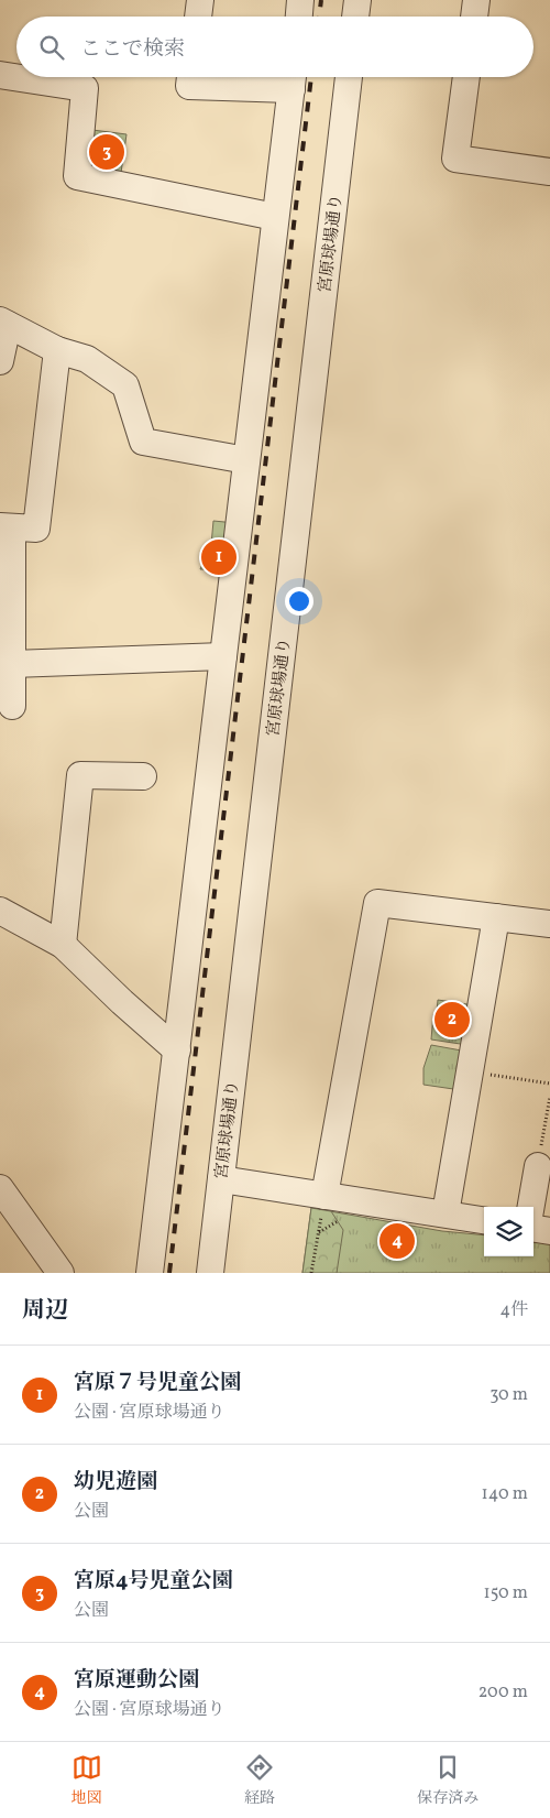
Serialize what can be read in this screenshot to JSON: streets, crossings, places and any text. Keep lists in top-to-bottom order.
{
  "streets": {
    "street": ["宮原球場通り"]
  },
  "page": {
    "search": "ここで検索",
    "pins": [
      "3",
      "1",
      "2",
      "4"
    ],
    "heading": ["周辺", "4件"],
    "list": [
      {
        "mark": "1",
        "name": "宮原７号児童公園",
        "note": "公園 · 宮原球場通り",
        "value": "30 m"
      },
      {
        "mark": "2",
        "name": "幼児遊園",
        "note": "公園",
        "value": "140 m"
      },
      {
        "mark": "3",
        "name": "宮原4号児童公園",
        "note": "公園",
        "value": "150 m"
      },
      {
        "mark": "4",
        "name": "宮原運動公園",
        "note": "公園 · 宮原球場通り",
        "value": "200 m"
      }
    ],
    "nav": ["地図", "経路", "保存済み"]
  }
}
